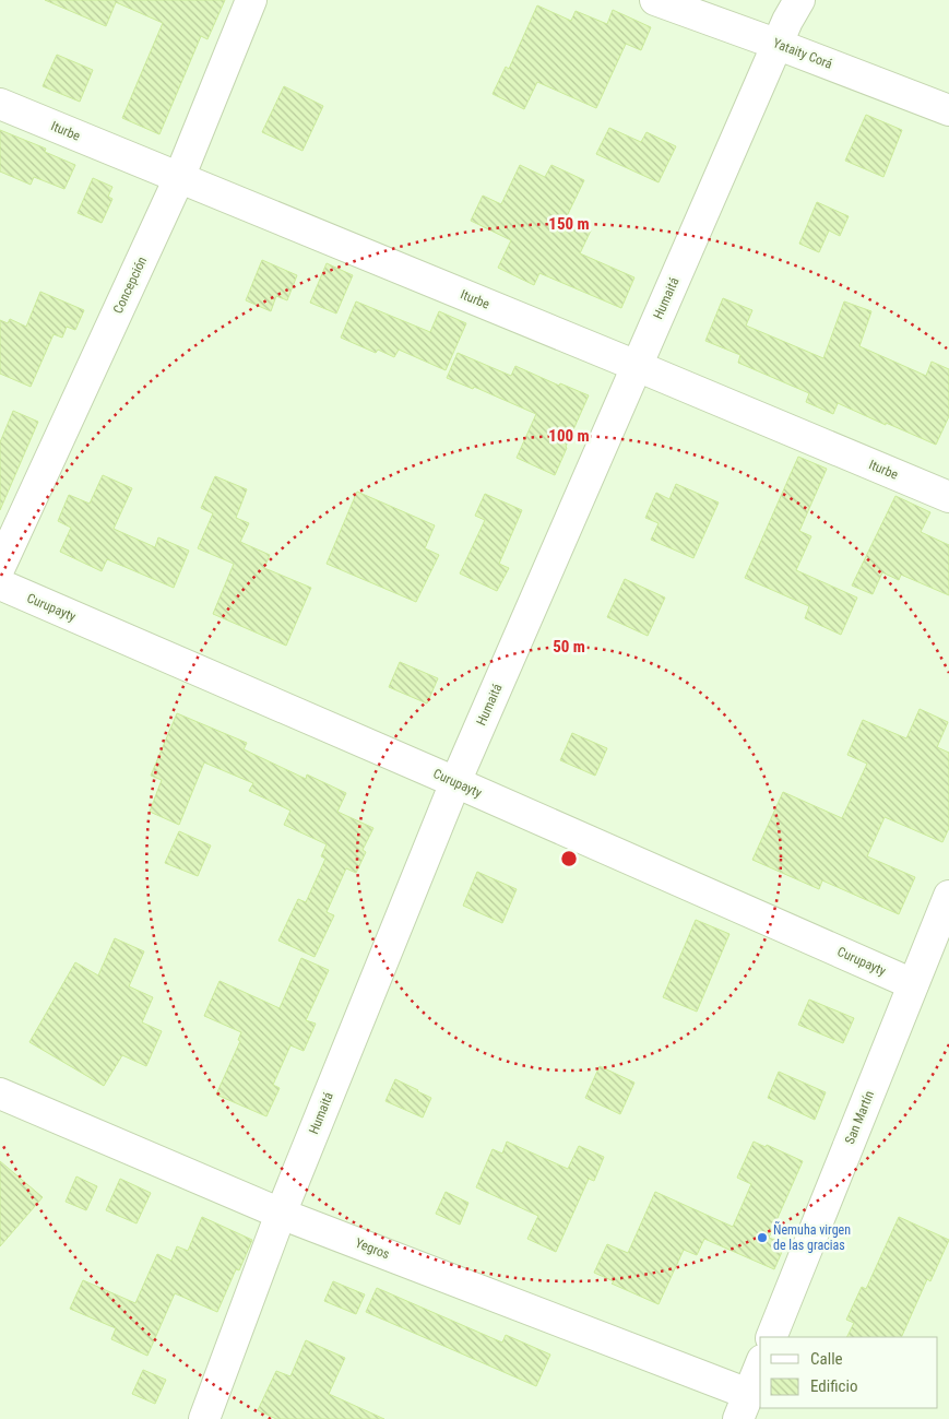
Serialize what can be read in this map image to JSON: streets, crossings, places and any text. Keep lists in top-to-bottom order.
{
  "streets": {
    "street": [
      "Yataity Corá",
      "Iturbe",
      "Concepción",
      "Humaitá",
      "Curupayty",
      "San Martín",
      "Yegros"
    ]
  },
  "crossings": [
    ["Yataity Corá", "Humaitá"],
    ["Iturbe", "Concepción"],
    ["Iturbe", "Humaitá"],
    ["Humaitá", "Curupayty"],
    ["Humaitá", "Yegros"],
    ["Curupayty", "San Martín"]
  ],
  "places": ["Ñemuha virgen de las gracias"],
  "legend": ["Calle", "Edificio"],
  "rings": ["150 m", "100 m", "50 m"]
}
